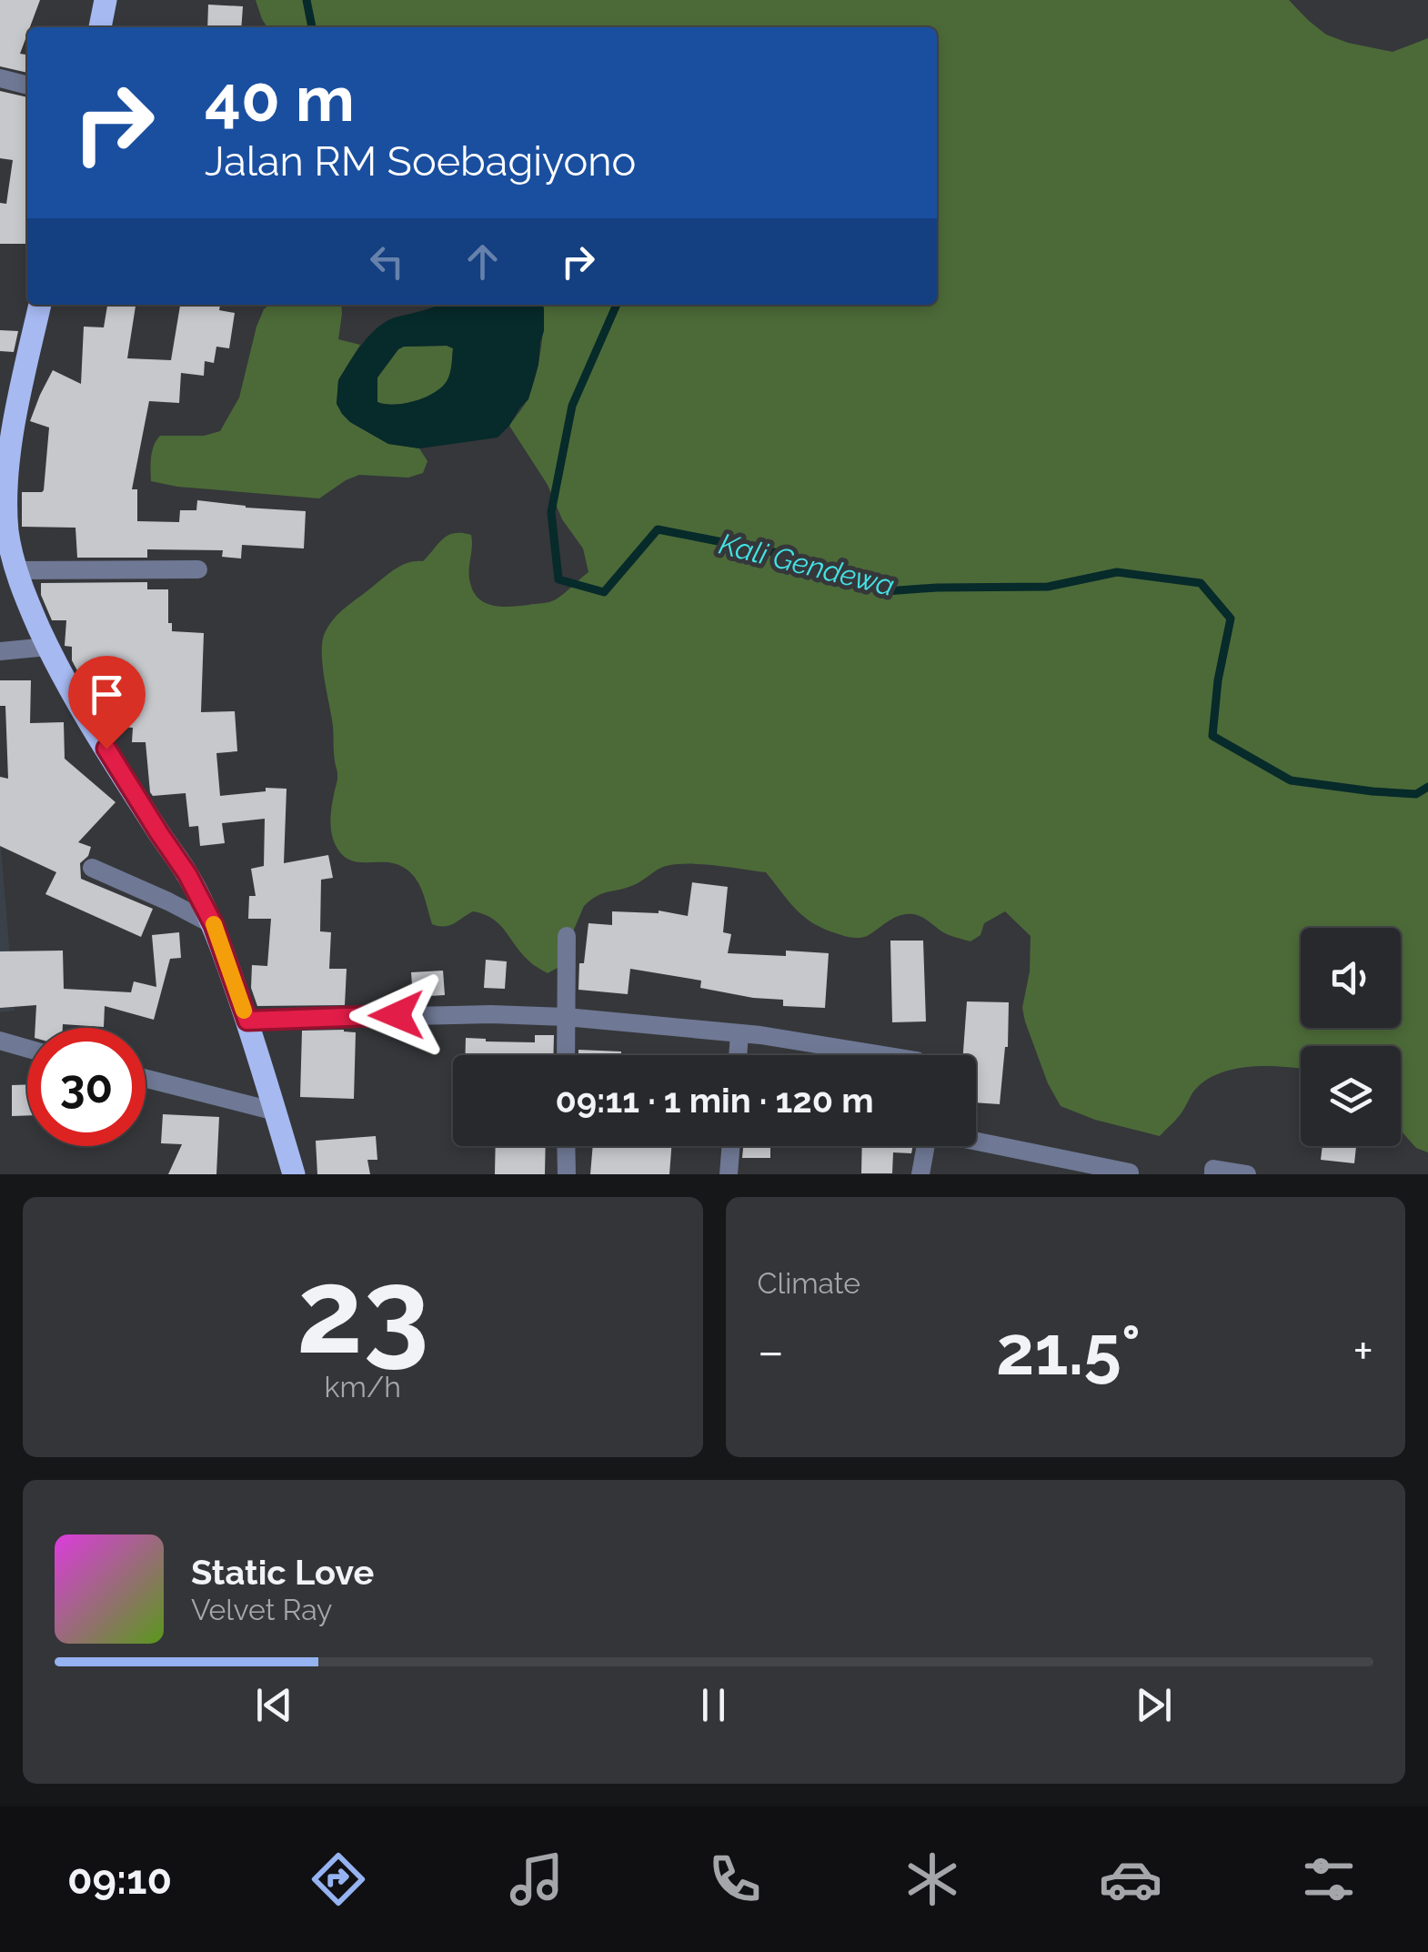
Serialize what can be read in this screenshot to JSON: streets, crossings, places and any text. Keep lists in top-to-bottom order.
{
  "water": ["Kali Gendewa"],
  "page": {
    "turn": ["40 m", "Jalan RM Soebagiyono"],
    "limit": "30",
    "trip": "09:11 · 1 min · 120 m",
    "tile": [
      ["23", "km/h"],
      "Climate"
    ],
    "heat": ["−", "21.5°", "+"],
    "song": ["Static Love", "Velvet Ray"],
    "tabs": "09:10"
  }
}
